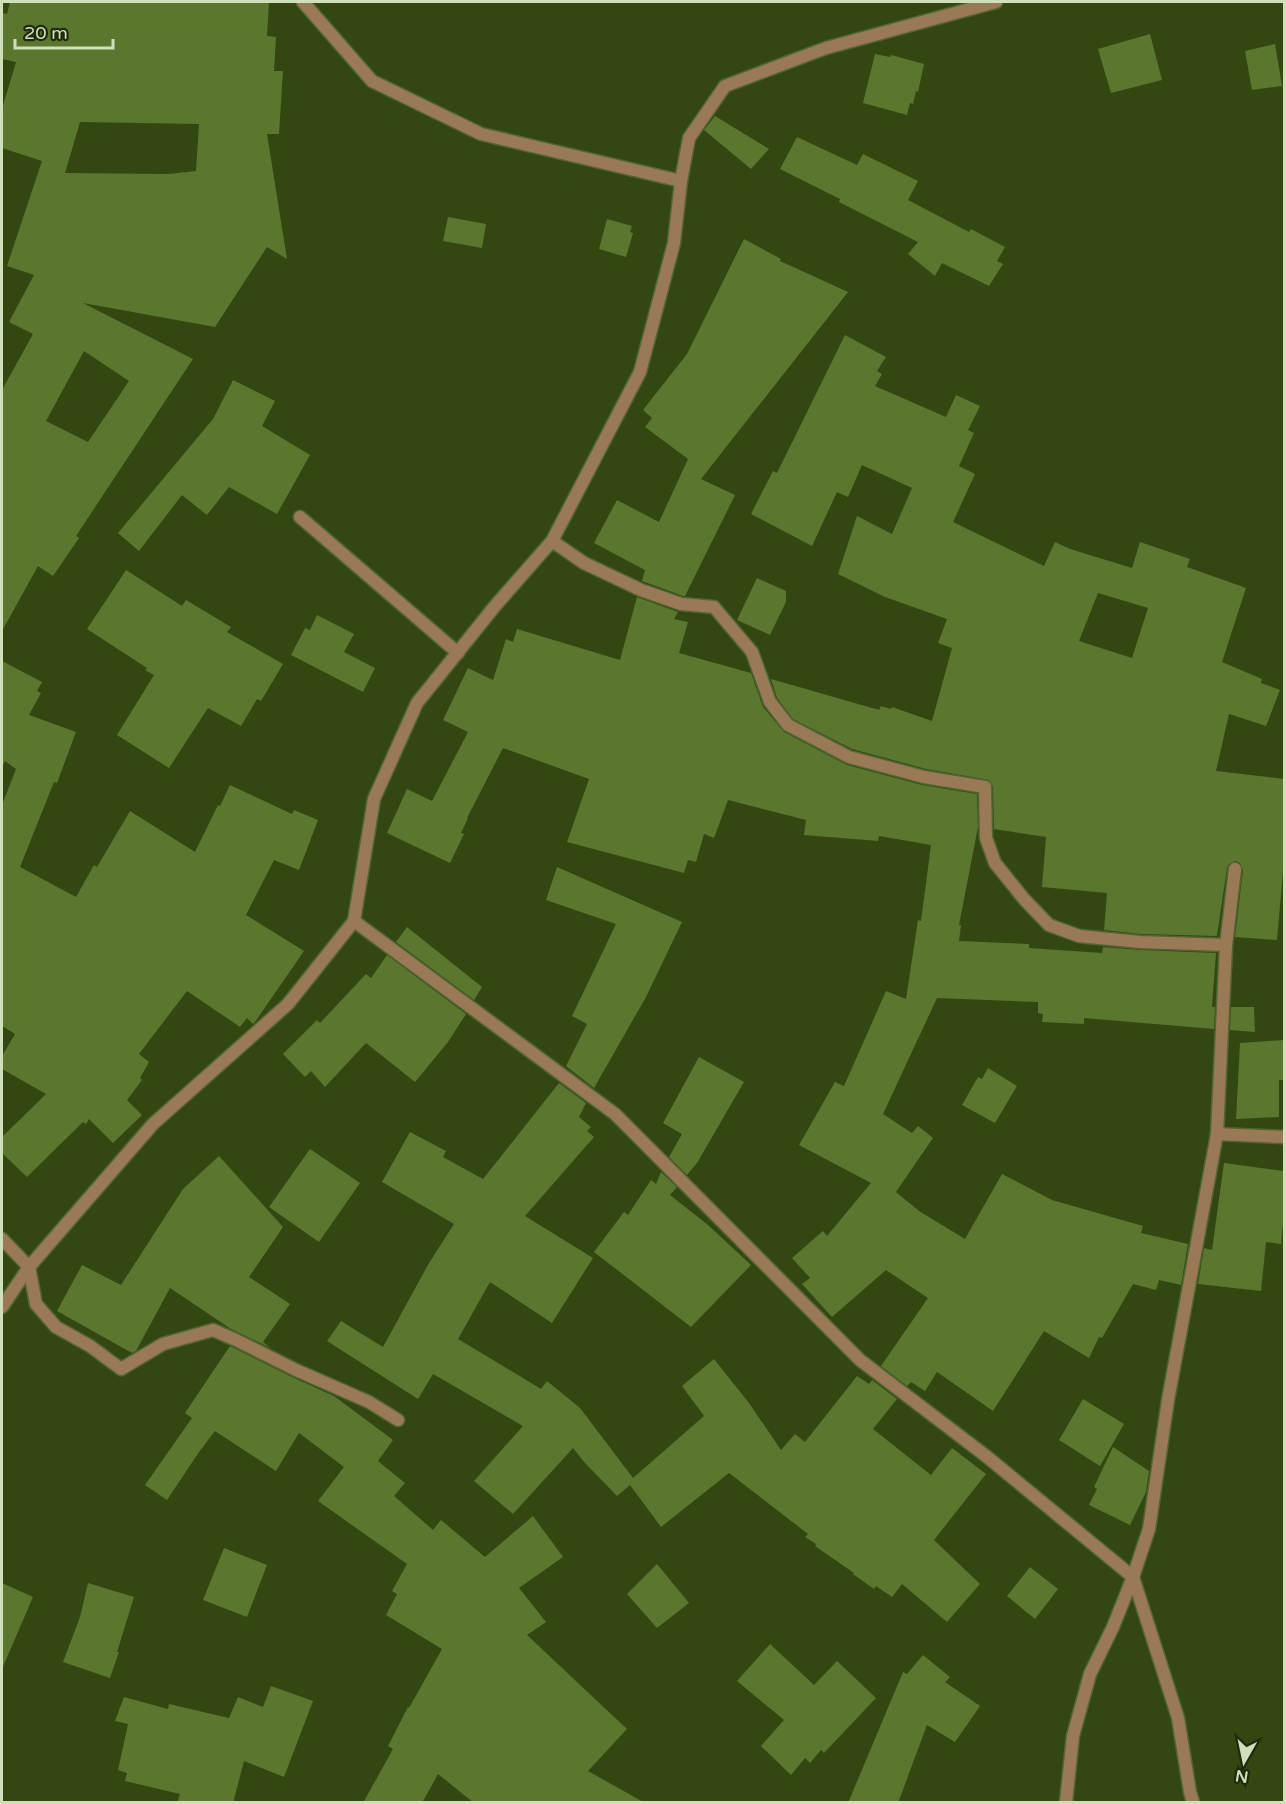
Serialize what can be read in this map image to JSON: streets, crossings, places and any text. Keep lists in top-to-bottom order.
{
  "scale_bar": "20 m",
  "north": "bottom"
}
